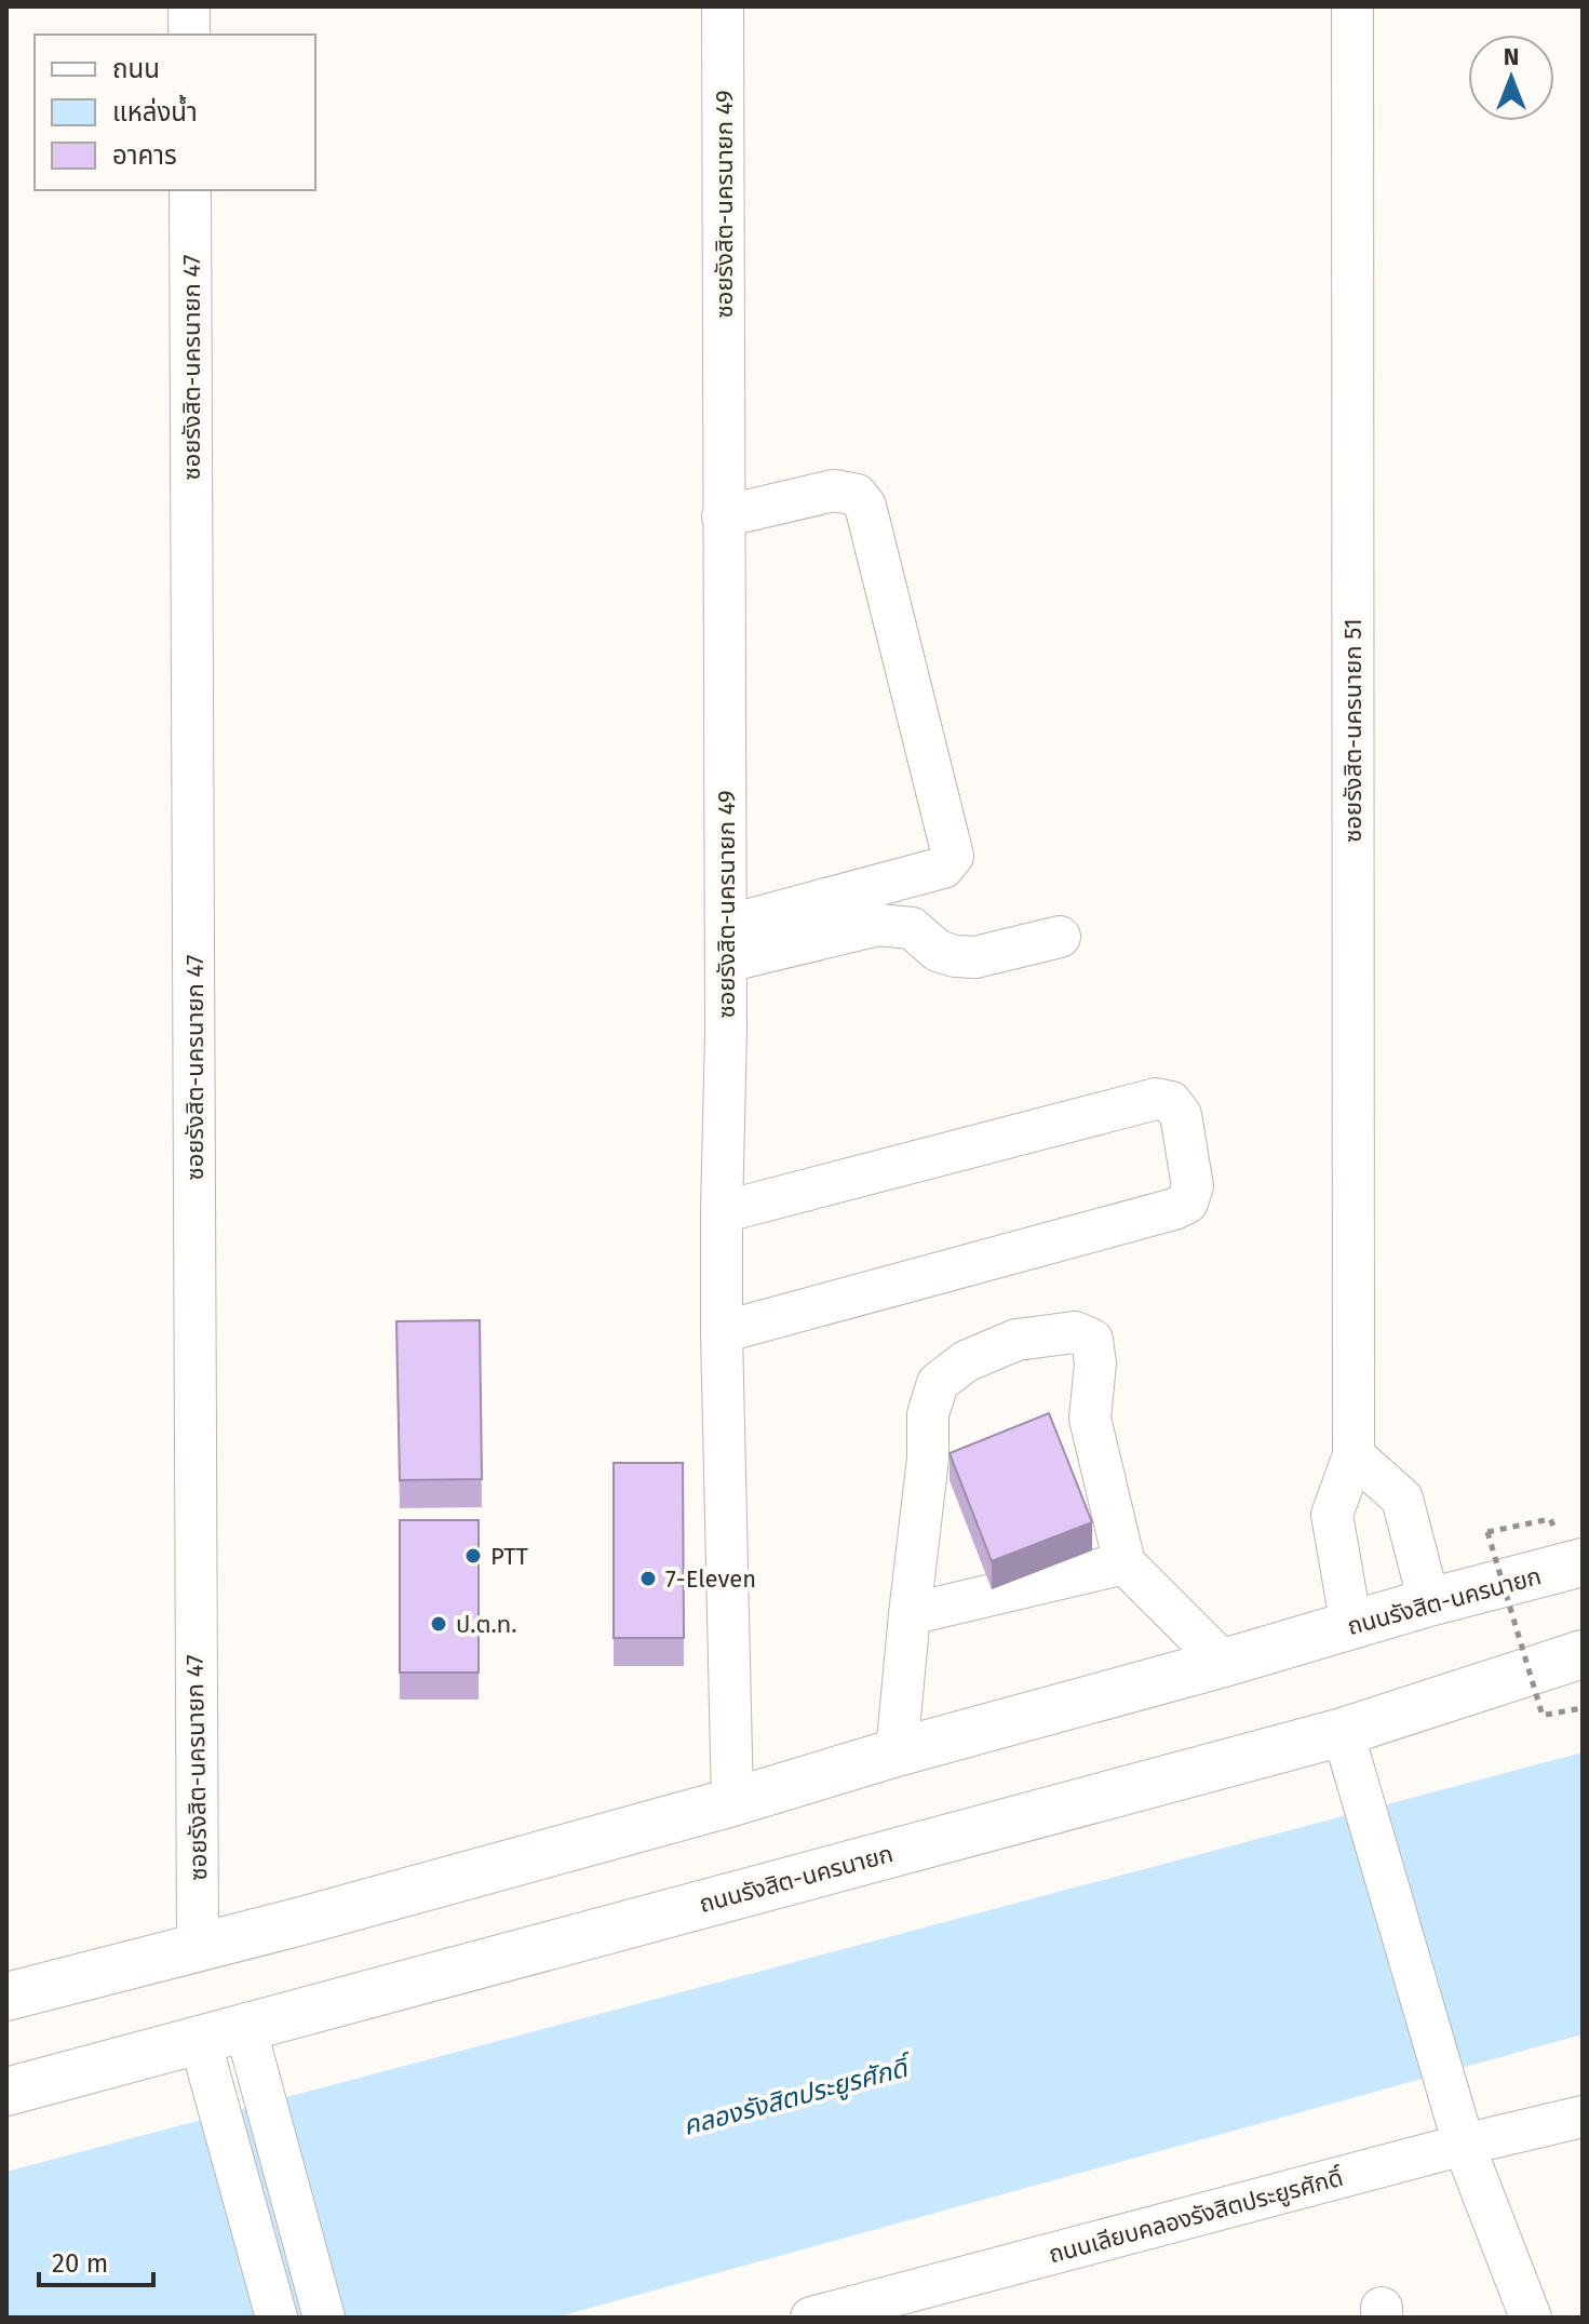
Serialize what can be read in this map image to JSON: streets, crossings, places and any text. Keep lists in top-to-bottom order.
{
  "streets": {
    "main road": ["ถนนรังสิต-นครนายก"],
    "street": [
      "ซอยรังสิต-นครนายก 49",
      "ซอยรังสิต-นครนายก 47",
      "ซอยรังสิต-นครนายก 51",
      "ถนนเลียบคลองรังสิตประยูรศักดิ์"
    ]
  },
  "crossings": [
    ["ซอยรังสิต-นครนายก 49", "ถนนรังสิต-นครนายก"],
    ["ซอยรังสิต-นครนายก 47", "ถนนรังสิต-นครนายก"],
    ["ซอยรังสิต-นครนายก 51", "ถนนรังสิต-นครนายก"]
  ],
  "water": ["คลองรังสิตประยูรศักดิ์"],
  "places": ["PTT", "7-Eleven", "ป.ต.ท."],
  "legend": ["ถนน", "แหล่งน้ำ", "อาคาร"],
  "scale_bar": "20 m",
  "north": "top"
}
